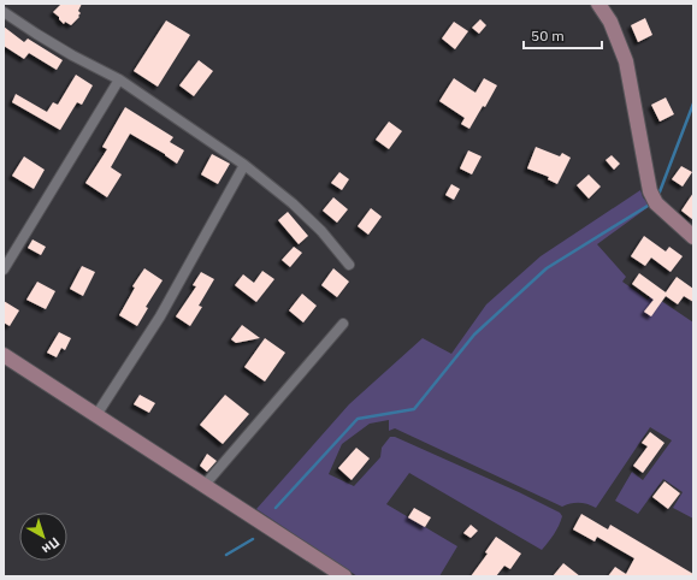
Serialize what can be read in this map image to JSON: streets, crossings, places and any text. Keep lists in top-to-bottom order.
{
  "scale_bar": "50 m",
  "north": "bottom right"
}
